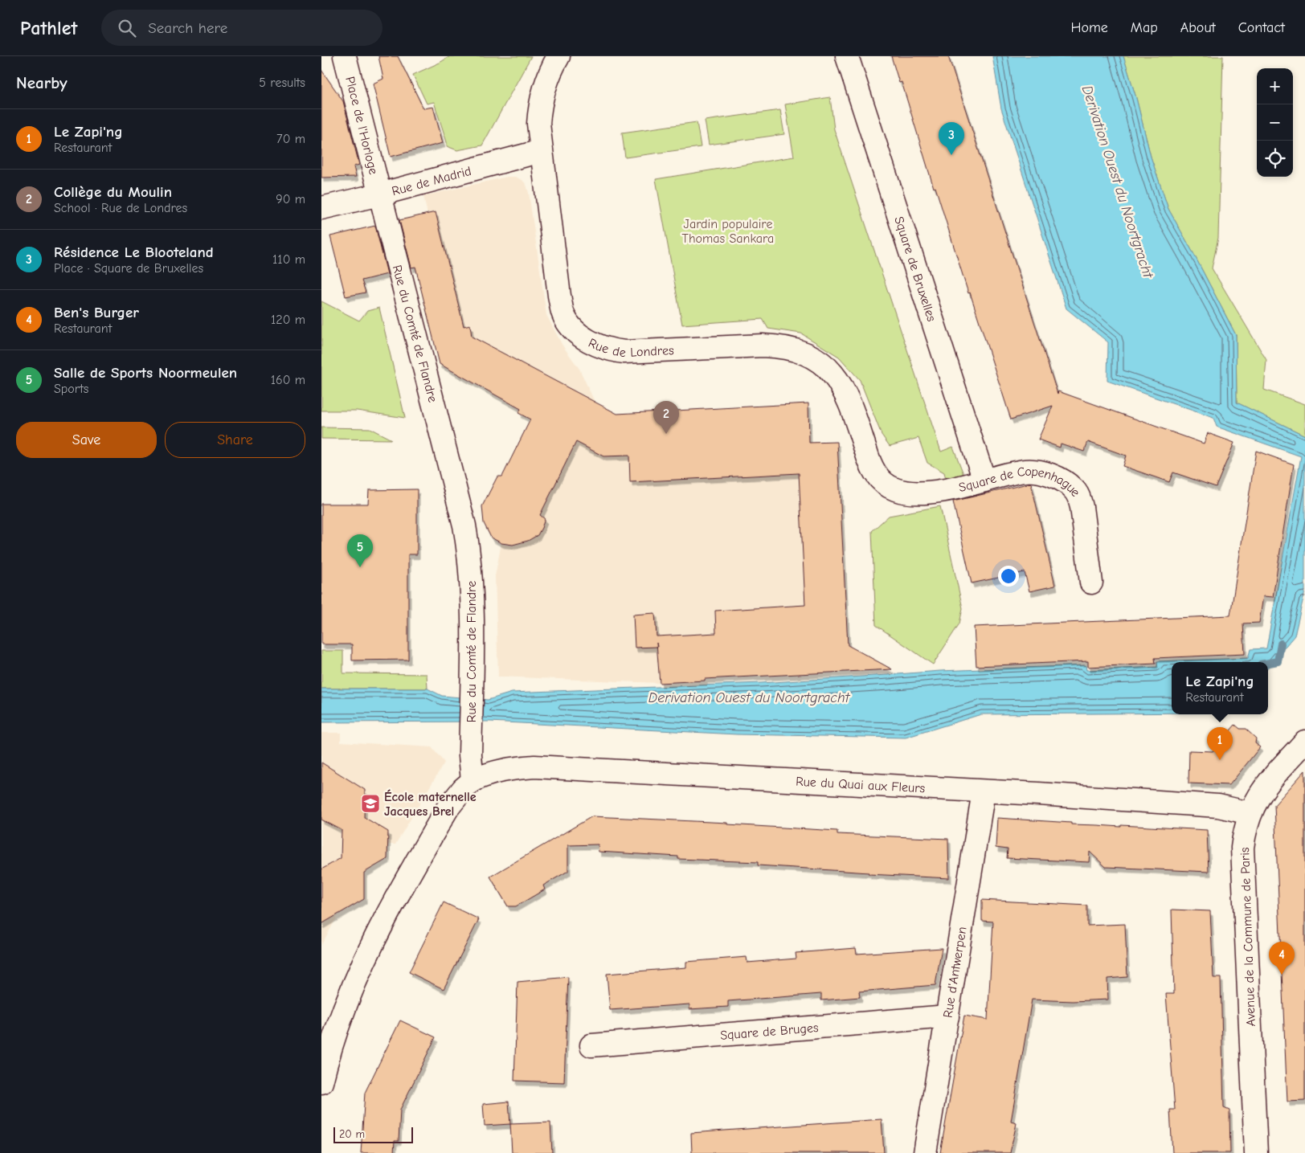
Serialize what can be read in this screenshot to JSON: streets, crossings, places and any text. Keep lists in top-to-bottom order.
{
  "streets": {
    "street": [
      "Place de l'Horloge",
      "Rue de Madrid",
      "Square de Bruxelles",
      "Rue du Comté de Flandre",
      "Rue de Londres",
      "Square de Copenhague",
      "Rue du Quai aux Fleurs",
      "Avenue de la Commune de Paris",
      "Rue d'Antwerpen",
      "Square de Bruges"
    ]
  },
  "crossings": [
    ["Place de l'Horloge", "Rue de Madrid"],
    ["Place de l'Horloge", "Rue du Comté de Flandre"],
    ["Rue de Madrid", "Rue du Comté de Flandre"],
    ["Rue de Madrid", "Rue de Londres"],
    ["Square de Bruxelles", "Square de Copenhague"],
    ["Rue du Comté de Flandre", "Rue du Quai aux Fleurs"],
    ["Rue de Londres", "Square de Copenhague"],
    ["Rue du Quai aux Fleurs", "Avenue de la Commune de Paris"],
    ["Rue du Quai aux Fleurs", "Rue d'Antwerpen"],
    ["Rue d'Antwerpen", "Square de Bruges"]
  ],
  "water": ["Derivation Ouest du Noortgracht"],
  "parks": ["Jardin populaire Thomas Sankara"],
  "places": {
    "school or university": ["École maternelle Jacques Brel"]
  },
  "scale_bar": "20 m",
  "page": {
    "header": "Pathlet",
    "search": "Search here",
    "nav": [
      "Home",
      "Map",
      "About",
      "Contact"
    ],
    "heading": ["Nearby", "5 results"],
    "map_buttons": ["+", "−"],
    "list": [
      {
        "mark": "1",
        "name": "Le Zapi'ng",
        "note": "Restaurant",
        "value": "70 m"
      },
      {
        "mark": "2",
        "name": "Collège du Moulin",
        "note": "School · Rue de Londres",
        "value": "90 m"
      },
      {
        "mark": "3",
        "name": "Résidence Le Blooteland",
        "note": "Place · Square de Bruxelles",
        "value": "110 m"
      },
      {
        "mark": "4",
        "name": "Ben's Burger",
        "note": "Restaurant",
        "value": "120 m"
      },
      {
        "mark": "5",
        "name": "Salle de Sports Noormeulen",
        "note": "Sports",
        "value": "160 m"
      }
    ],
    "pins": [
      "3",
      "2",
      "5",
      "1",
      "4"
    ],
    "buttons": ["Save", "Share"],
    "popup": ["Le Zapi'ng", "Restaurant"],
    "scale": "20 m"
  }
}
